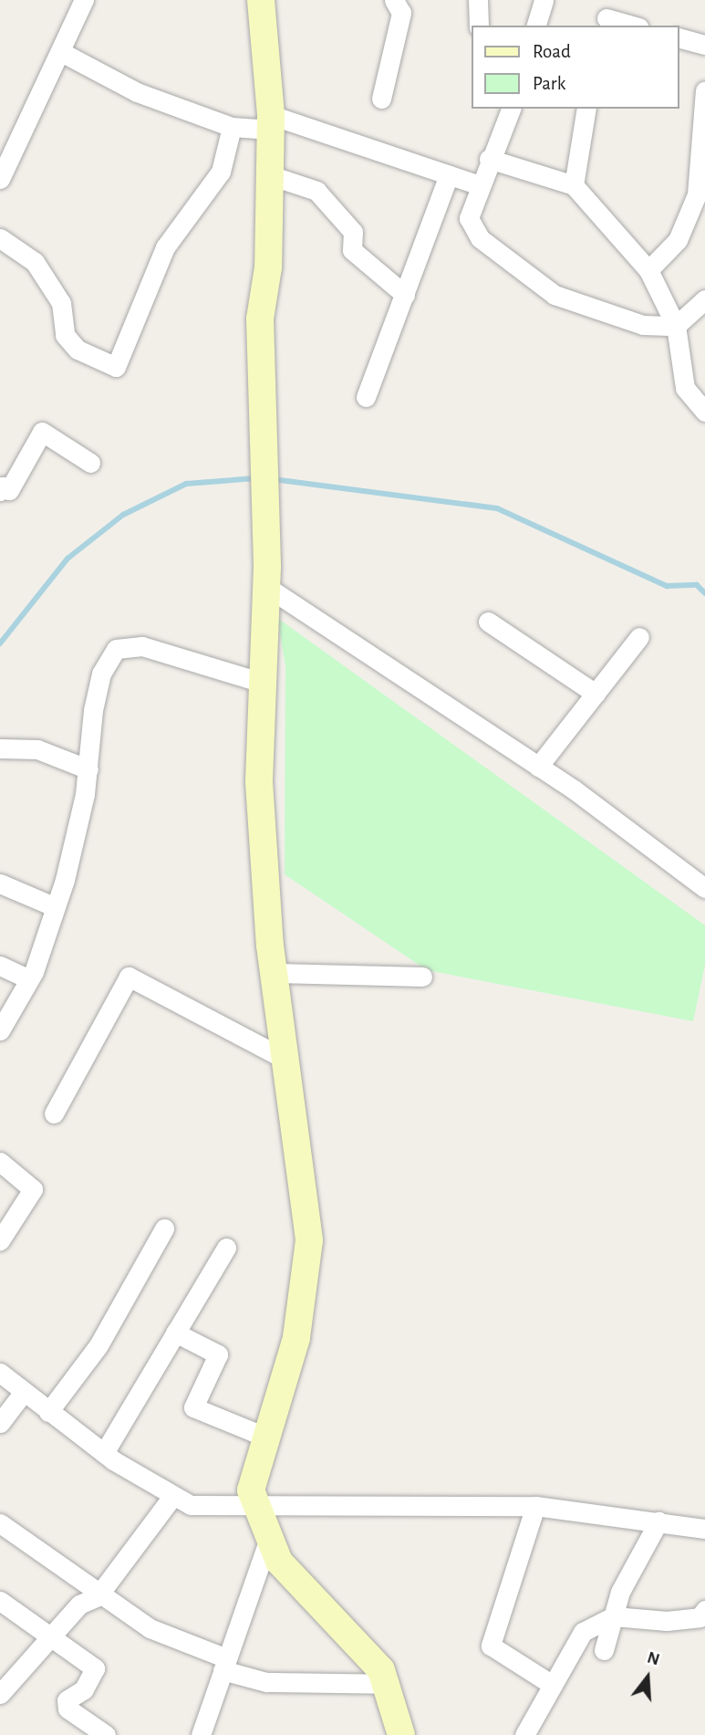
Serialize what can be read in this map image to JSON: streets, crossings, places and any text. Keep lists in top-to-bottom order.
{
  "legend": ["Road", "Park"],
  "north": "top"
}
